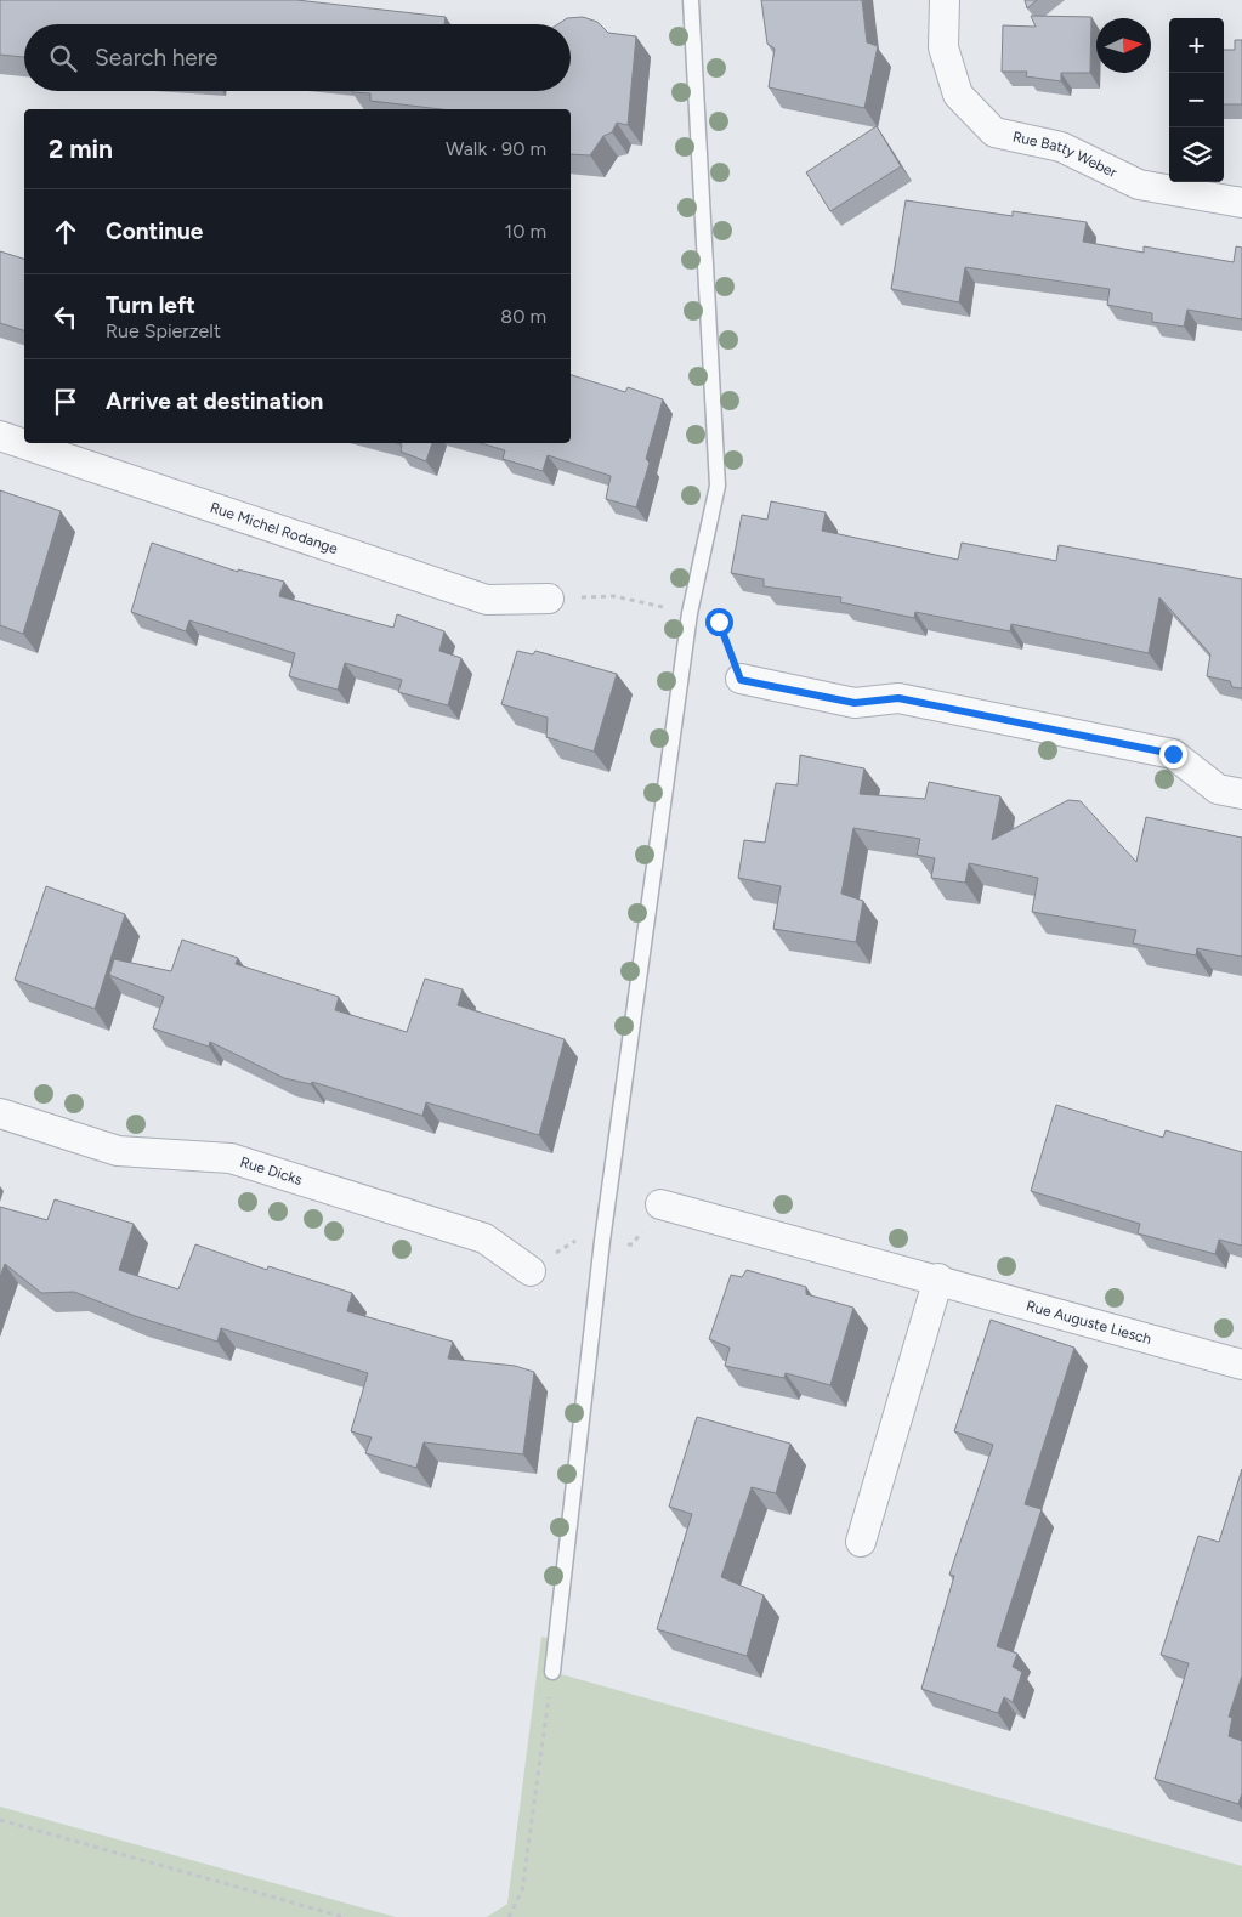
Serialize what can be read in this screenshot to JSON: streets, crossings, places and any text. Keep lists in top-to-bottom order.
{
  "streets": {
    "street": [
      "Rue Batty Weber",
      "Rue Michel Rodange",
      "Rue Dicks",
      "Rue Auguste Liesch"
    ]
  },
  "north": "right",
  "page": {
    "map_buttons": ["+", "−"],
    "search": "Search here",
    "heading": ["2 min", "Walk · 90 m"],
    "list": [
      ["Continue", "10 m"],
      ["Turn left", "Rue Spierzelt", "80 m"],
      "Arrive at destination"
    ]
  }
}
